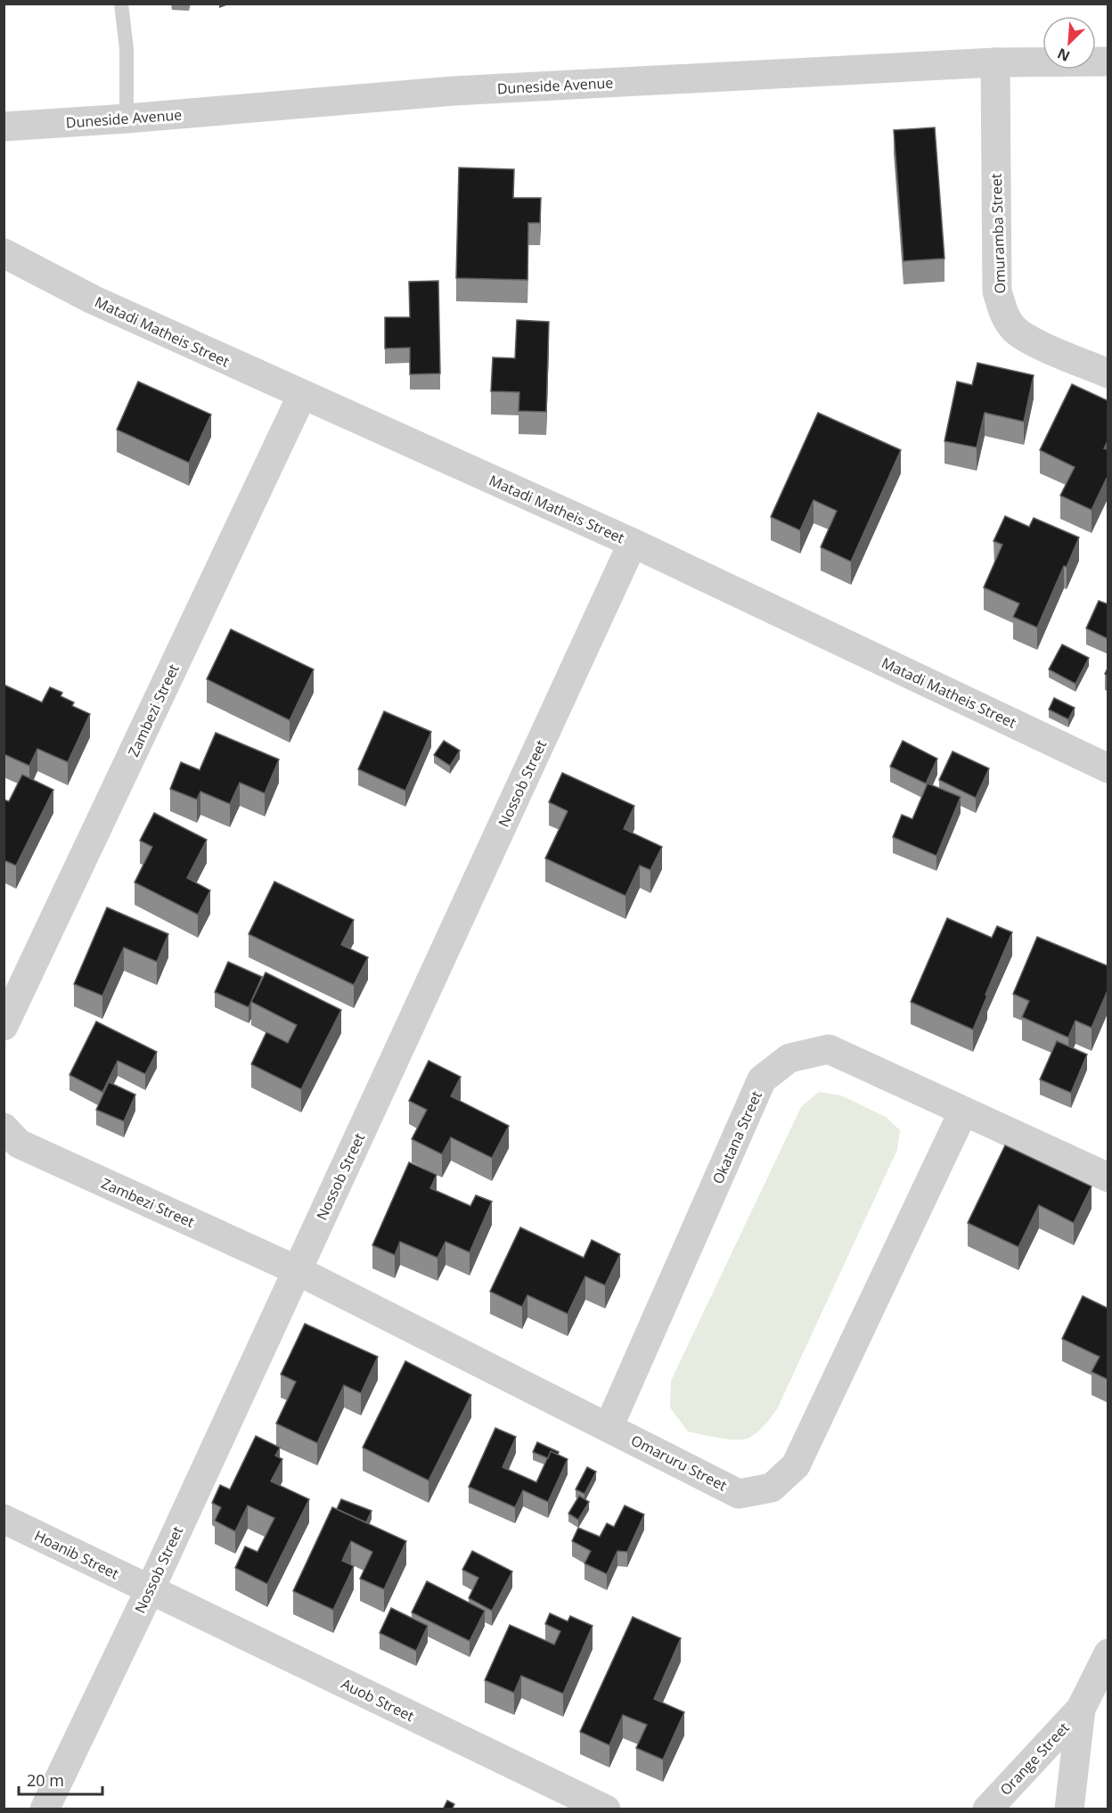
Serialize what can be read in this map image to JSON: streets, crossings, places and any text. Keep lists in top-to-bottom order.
{
  "streets": {
    "street": [
      "Duneside Avenue",
      "Omuramba Street",
      "Matadi Matheis Street",
      "Zambezi Street",
      "Nossob Street",
      "Okatana Street",
      "Omaruru Street",
      "Hoanib Street",
      "Auob Street",
      "Orange Street"
    ]
  },
  "crossings": [
    ["Duneside Avenue", "Omuramba Street"],
    ["Matadi Matheis Street", "Zambezi Street"],
    ["Matadi Matheis Street", "Nossob Street"],
    ["Zambezi Street", "Nossob Street"],
    ["Zambezi Street", "Omaruru Street"],
    ["Nossob Street", "Omaruru Street"],
    ["Nossob Street", "Hoanib Street"],
    ["Nossob Street", "Auob Street"],
    ["Okatana Street", "Omaruru Street"],
    ["Hoanib Street", "Auob Street"]
  ],
  "scale_bar": "20 m",
  "north": "bottom left"
}
